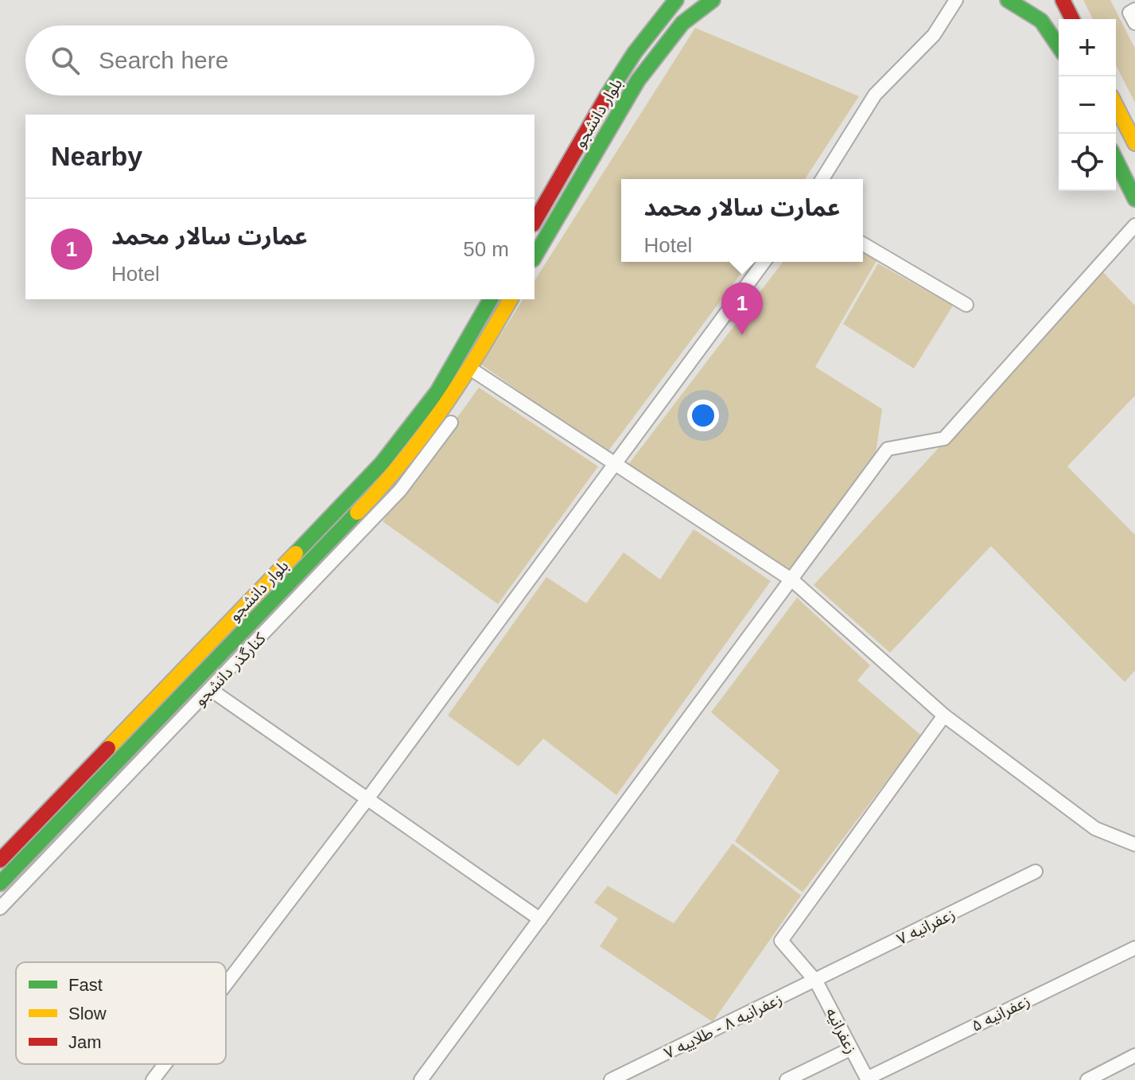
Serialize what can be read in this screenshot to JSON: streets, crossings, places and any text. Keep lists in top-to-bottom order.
{
  "streets": {
    "main road": ["بلوار دانشجو"],
    "street": [
      "کنارگذر دانشجو",
      "زعفرانیه ۷",
      "زعفرانیه ۵",
      "زعفرانیه ۸ - طلاییه ۷",
      "زعفرانیه"
    ]
  },
  "crossings": [
    ["زعفرانیه ۷", "زعفرانیه ۸ - طلاییه ۷"],
    ["زعفرانیه ۷", "زعفرانیه"],
    ["زعفرانیه ۵", "زعفرانیه"],
    ["زعفرانیه ۸ - طلاییه ۷", "زعفرانیه"]
  ],
  "legend": ["Fast", "Slow", "Jam"],
  "page": {
    "map_buttons": ["+", "−"],
    "search": "Search here",
    "heading": "Nearby",
    "popup": ["عمارت سالار محمد", "Hotel"],
    "list": [
      {
        "mark": "1",
        "name": "عمارت سالار محمد",
        "note": "Hotel",
        "value": "50 m"
      }
    ],
    "pins": "1"
  }
}
